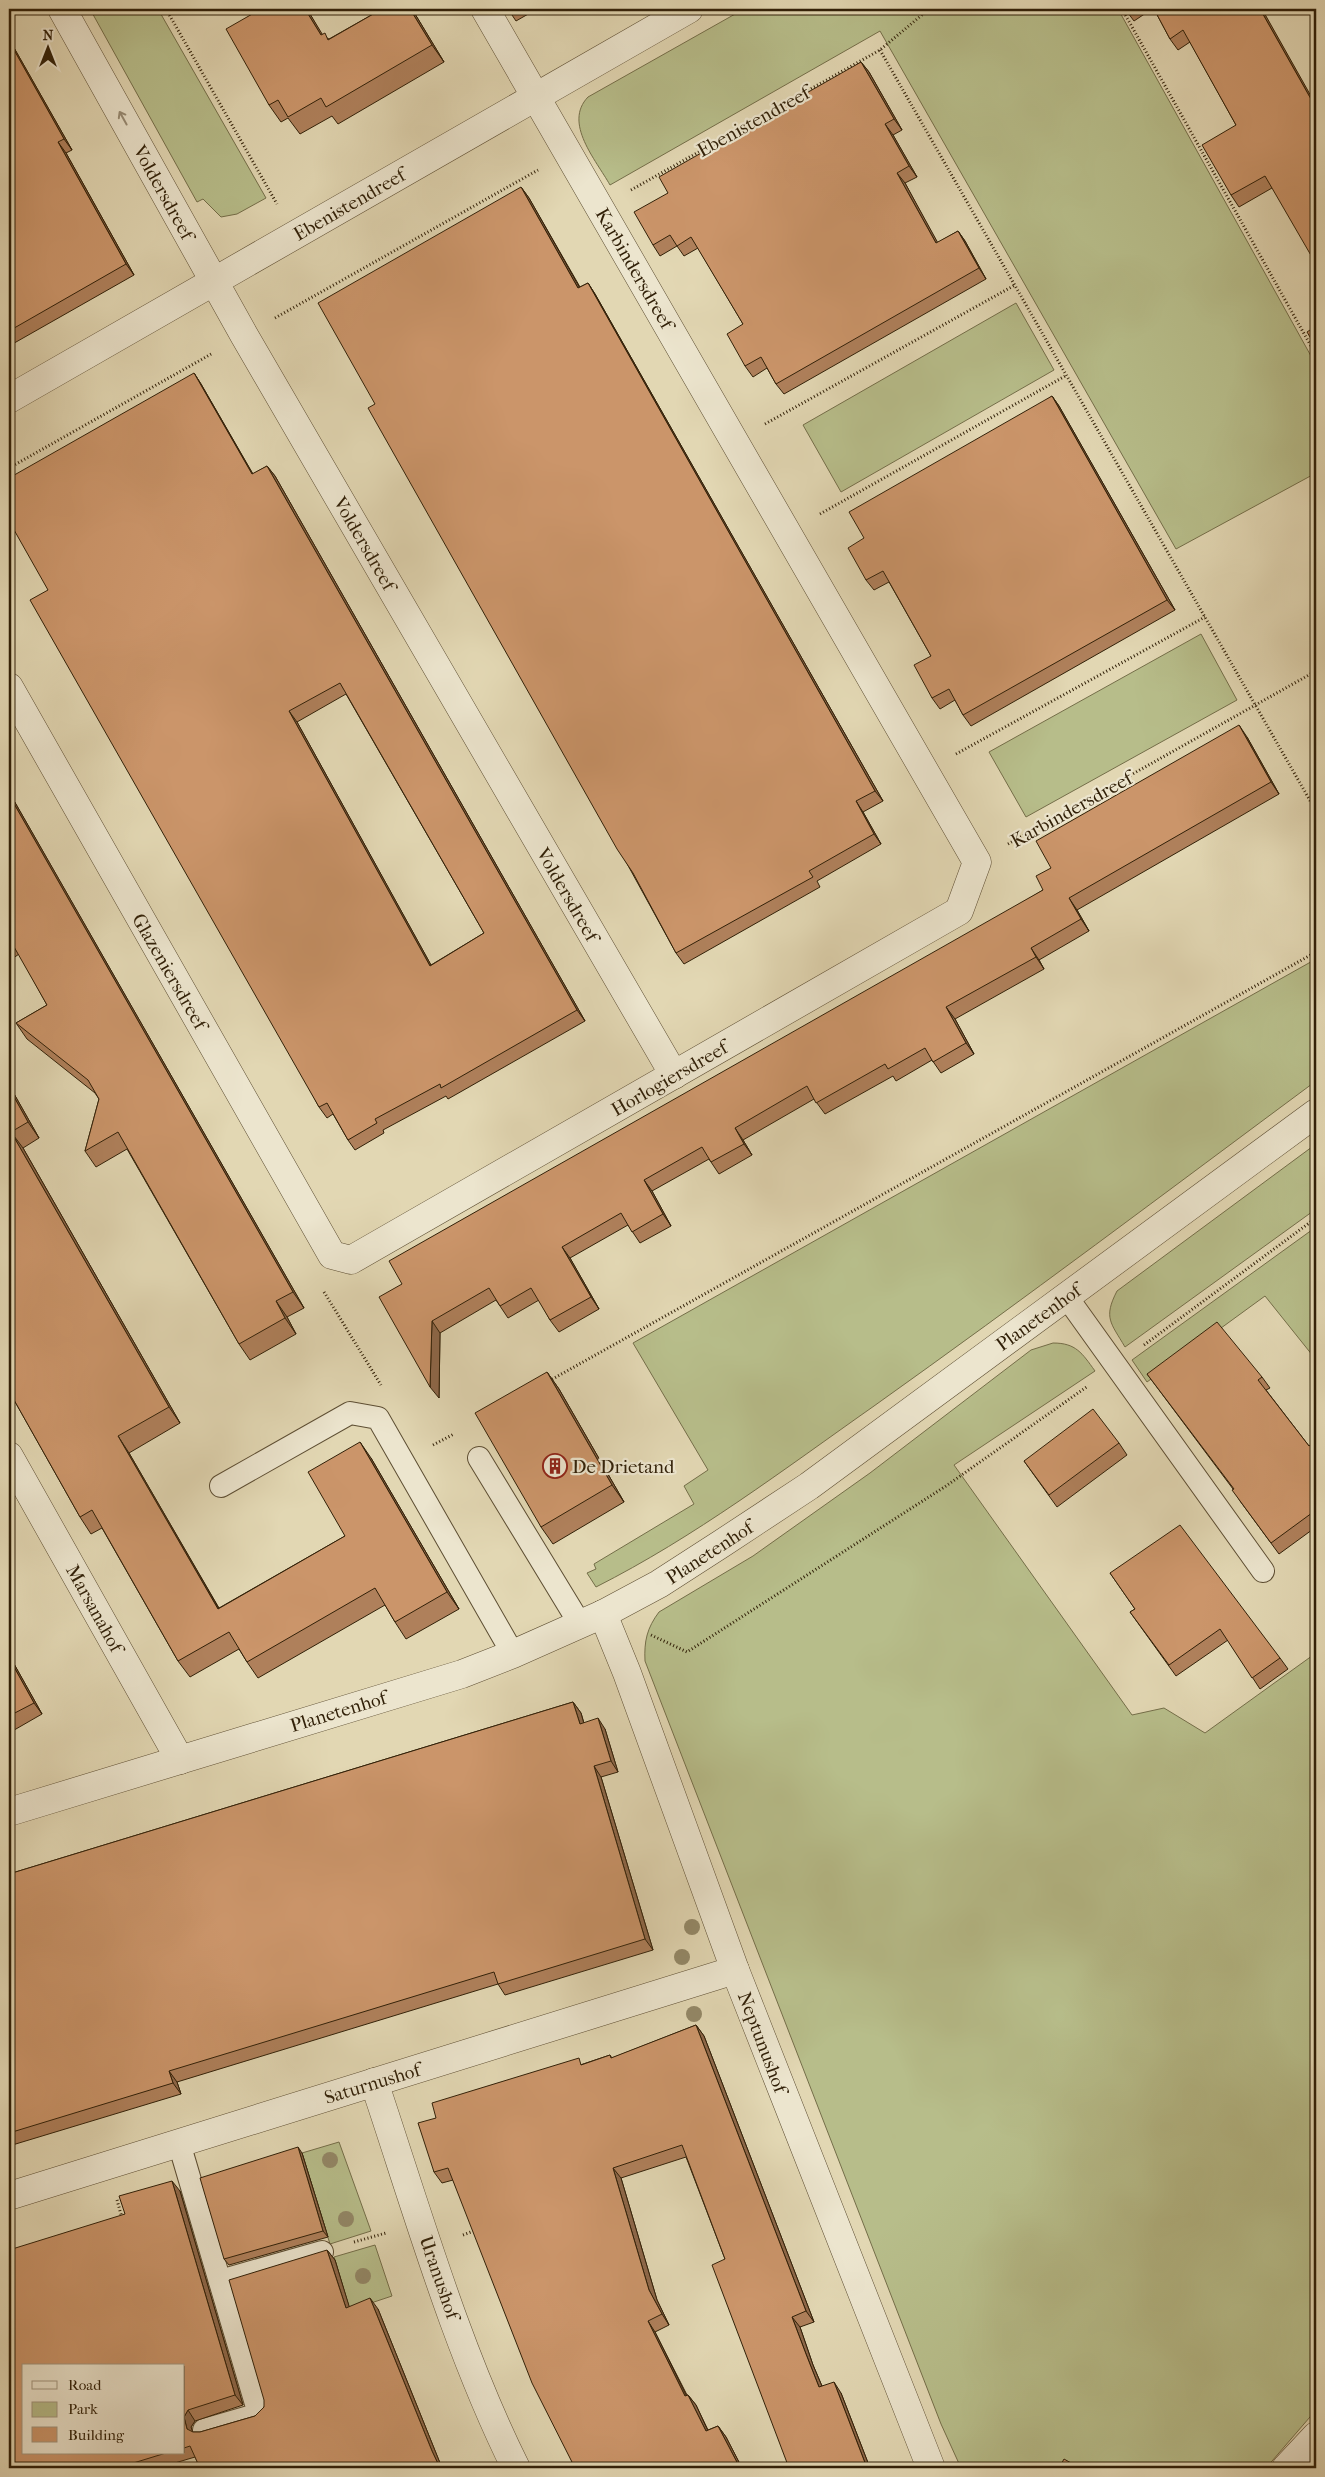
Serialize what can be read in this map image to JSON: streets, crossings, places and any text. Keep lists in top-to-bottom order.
{
  "streets": {
    "street": [
      "Ebenistendreef",
      "Voldersdreef",
      "Karbindersdreef",
      "Glazeniersdreef",
      "Horlogiersdreef",
      "Planetenhof",
      "Marsanahof",
      "Neptunushof",
      "Saturnushof",
      "Uranushof"
    ]
  },
  "crossings": [
    ["Ebenistendreef", "Voldersdreef"],
    ["Ebenistendreef", "Karbindersdreef"],
    ["Voldersdreef", "Horlogiersdreef"],
    ["Karbindersdreef", "Horlogiersdreef"],
    ["Glazeniersdreef", "Horlogiersdreef"],
    ["Planetenhof", "Marsanahof"],
    ["Planetenhof", "Neptunushof"],
    ["Neptunushof", "Saturnushof"],
    ["Saturnushof", "Uranushof"]
  ],
  "places": {
    "building": ["De Drietand"]
  },
  "legend": ["Road", "Park", "Building"],
  "north": "top"
}
